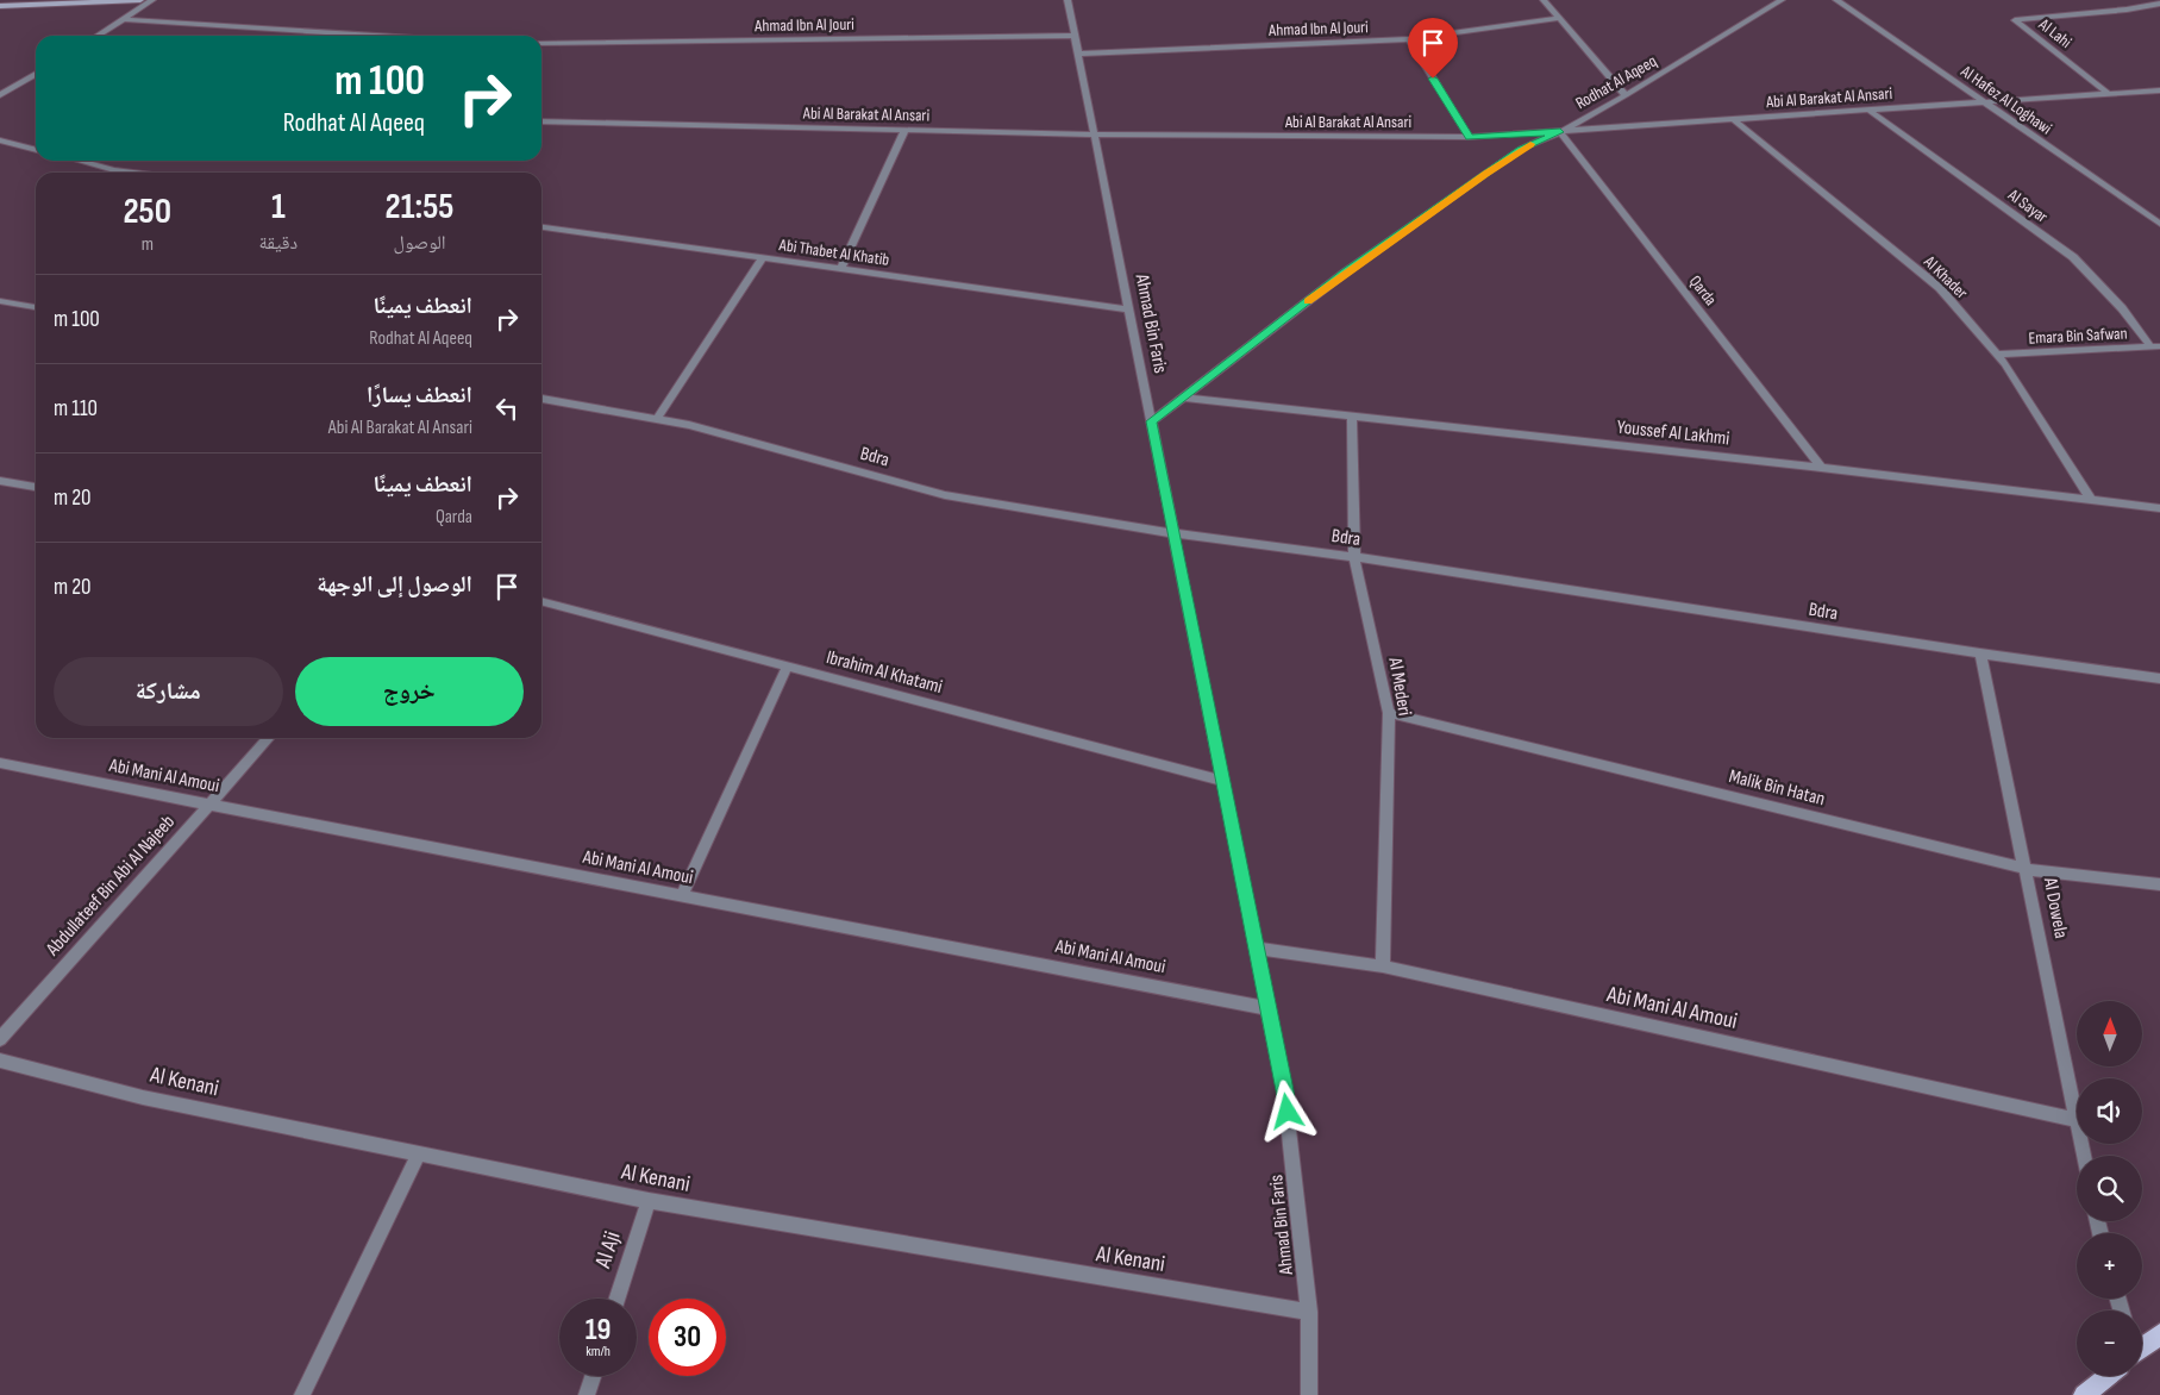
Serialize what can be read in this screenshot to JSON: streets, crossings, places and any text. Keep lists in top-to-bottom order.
{
  "streets": {
    "street": [
      "Ahmad Ibn Al Jouri",
      "Al Lahi",
      "Rodhat Al Aqeeq",
      "Abi Al Barakat Al Ansari",
      "Al Hafez Al Loghawi",
      "Al Sayar",
      "Abi Thabet Al Khatib",
      "Al Khader",
      "Qarda",
      "Ahmad Bin Faris",
      "Emara Bin Safwan",
      "Youssef Al Lakhmi",
      "Bdra",
      "Ibrahim Al Khatami",
      "Al Mederi",
      "Abi Mani Al Amoui",
      "Malik Bin Hatan",
      "Abdullateef Bin Abi Al Najeeb",
      "Al Dowela",
      "Al Kenani",
      "Al Aji"
    ]
  },
  "crossings": [
    ["Ahmad Ibn Al Jouri", "Ahmad Bin Faris"],
    ["Al Lahi", "Abi Al Barakat Al Ansari"],
    ["Rodhat Al Aqeeq", "Abi Al Barakat Al Ansari"],
    ["Rodhat Al Aqeeq", "Qarda"],
    ["Rodhat Al Aqeeq", "Ahmad Bin Faris"],
    ["Rodhat Al Aqeeq", "Youssef Al Lakhmi"],
    ["Abi Al Barakat Al Ansari", "Al Hafez Al Loghawi"],
    ["Abi Al Barakat Al Ansari", "Al Sayar"],
    ["Abi Al Barakat Al Ansari", "Al Khader"],
    ["Abi Al Barakat Al Ansari", "Qarda"],
    ["Abi Al Barakat Al Ansari", "Ahmad Bin Faris"],
    ["Al Sayar", "Emara Bin Safwan"],
    ["Abi Thabet Al Khatib", "Ahmad Bin Faris"],
    ["Al Khader", "Emara Bin Safwan"],
    ["Al Khader", "Youssef Al Lakhmi"],
    ["Qarda", "Youssef Al Lakhmi"],
    ["Ahmad Bin Faris", "Bdra"],
    ["Ahmad Bin Faris", "Ibrahim Al Khatami"],
    ["Ahmad Bin Faris", "Abi Mani Al Amoui"],
    ["Ahmad Bin Faris", "Al Kenani"],
    ["Youssef Al Lakhmi", "Al Mederi"],
    ["Bdra", "Al Mederi"],
    ["Bdra", "Al Dowela"],
    ["Al Mederi", "Abi Mani Al Amoui"],
    ["Al Mederi", "Malik Bin Hatan"],
    ["Abi Mani Al Amoui", "Abdullateef Bin Abi Al Najeeb"],
    ["Abi Mani Al Amoui", "Al Dowela"],
    ["Malik Bin Hatan", "Al Dowela"],
    ["Al Kenani", "Al Aji"]
  ],
  "north": "top",
  "page": {
    "turn": ["100 m", "Rodhat Al Aqeeq"],
    "eta": [
      "21:55",
      "الوصول",
      "1",
      "دقيقة",
      "250",
      "m"
    ],
    "list": [
      {
        "name": "انعطف يمينًا",
        "note": "Rodhat Al Aqeeq",
        "value": "100 m"
      },
      {
        "name": "انعطف يسارًا",
        "note": "Abi Al Barakat Al Ansari",
        "value": "110 m"
      },
      {
        "name": "انعطف يمينًا",
        "note": "Qarda",
        "value": "20 m"
      },
      {
        "name": "الوصول إلى الوجهة",
        "value": "20 m"
      }
    ],
    "buttons": ["خروج", "مشاركة"],
    "map_buttons": ["+", "−"],
    "speed": "19 km/h",
    "limit": "30"
  }
}
